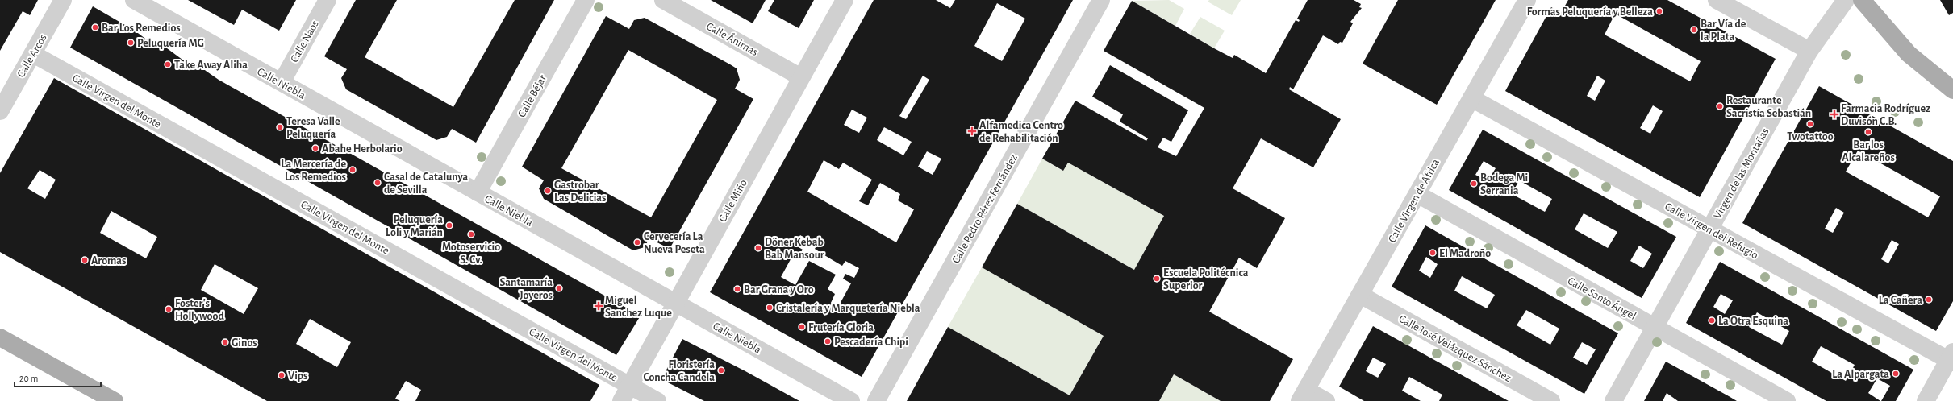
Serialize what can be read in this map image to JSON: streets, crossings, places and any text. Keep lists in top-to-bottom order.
{
  "streets": {
    "street": [
      "Calle Ánimas",
      "Calle Naos",
      "Calle Arcos",
      "Calle Niebla",
      "Calle Béjar",
      "Calle Virgen del Monte",
      "Virgen de las Montañas",
      "Calle Miño",
      "Calle Virgen de África",
      "Calle Pedro Pérez Fernández",
      "Calle Virgen del Refugio",
      "Calle Santo Ángel",
      "Calle José Velázquez Sánchez"
    ]
  },
  "crossings": [
    ["Calle Ánimas", "Calle Miño"],
    ["Calle Naos", "Calle Niebla"],
    ["Calle Arcos", "Calle Virgen del Monte"],
    ["Calle Niebla", "Calle Béjar"],
    ["Calle Niebla", "Calle Miño"],
    ["Calle Virgen del Monte", "Calle Miño"],
    ["Virgen de las Montañas", "Calle Virgen del Refugio"],
    ["Virgen de las Montañas", "Calle Santo Ángel"],
    ["Calle Virgen de África", "Calle Virgen del Refugio"],
    ["Calle Virgen de África", "Calle Santo Ángel"],
    ["Calle Virgen de África", "Calle José Velázquez Sánchez"]
  ],
  "places": {
    "other": [
      "Formas Peluquería y Belleza",
      "Bar Los Remedios",
      "Bar Vía de la Plata",
      "Peluquería MG",
      "Take Away Aliha",
      "Restaurante Sacristía Sebastián",
      "Twotattoo",
      "Teresa Valle Peluquería",
      "Bar los Alcalareños",
      "Abahe Herbolario",
      "La Mercería de Los Remedios",
      "Casal de Catalunya de Sevilla",
      "Bodega Mi Serrania",
      "Gastrobar Las Delicias",
      "Peluquería Loli y Marián",
      "Motoservicio S. Cv.",
      "Cervecería La Nueva Peseta",
      "Döner Kebab Bab Mansour",
      "El Madroño",
      "Aromas",
      "Escuela Politécnica Superior",
      "Santamaría Joyeros",
      "Bar Grana y Oro",
      "La Cañera",
      "Cristalería y Marquetería Niebla",
      "Foster's Hollywood",
      "La Otra Esquina",
      "Frutería Gloria",
      "Pescadería Chipi",
      "Ginos",
      "Floristería Concha Candela",
      "La Alpargata",
      "Vips"
    ],
    "health": ["Farmacia Rodríguez Duvisón C.B.", "Alfamedica Centro de Rehabilitación", "Miguel Sanchez Luque"]
  },
  "scale_bar": "20 m"
}
